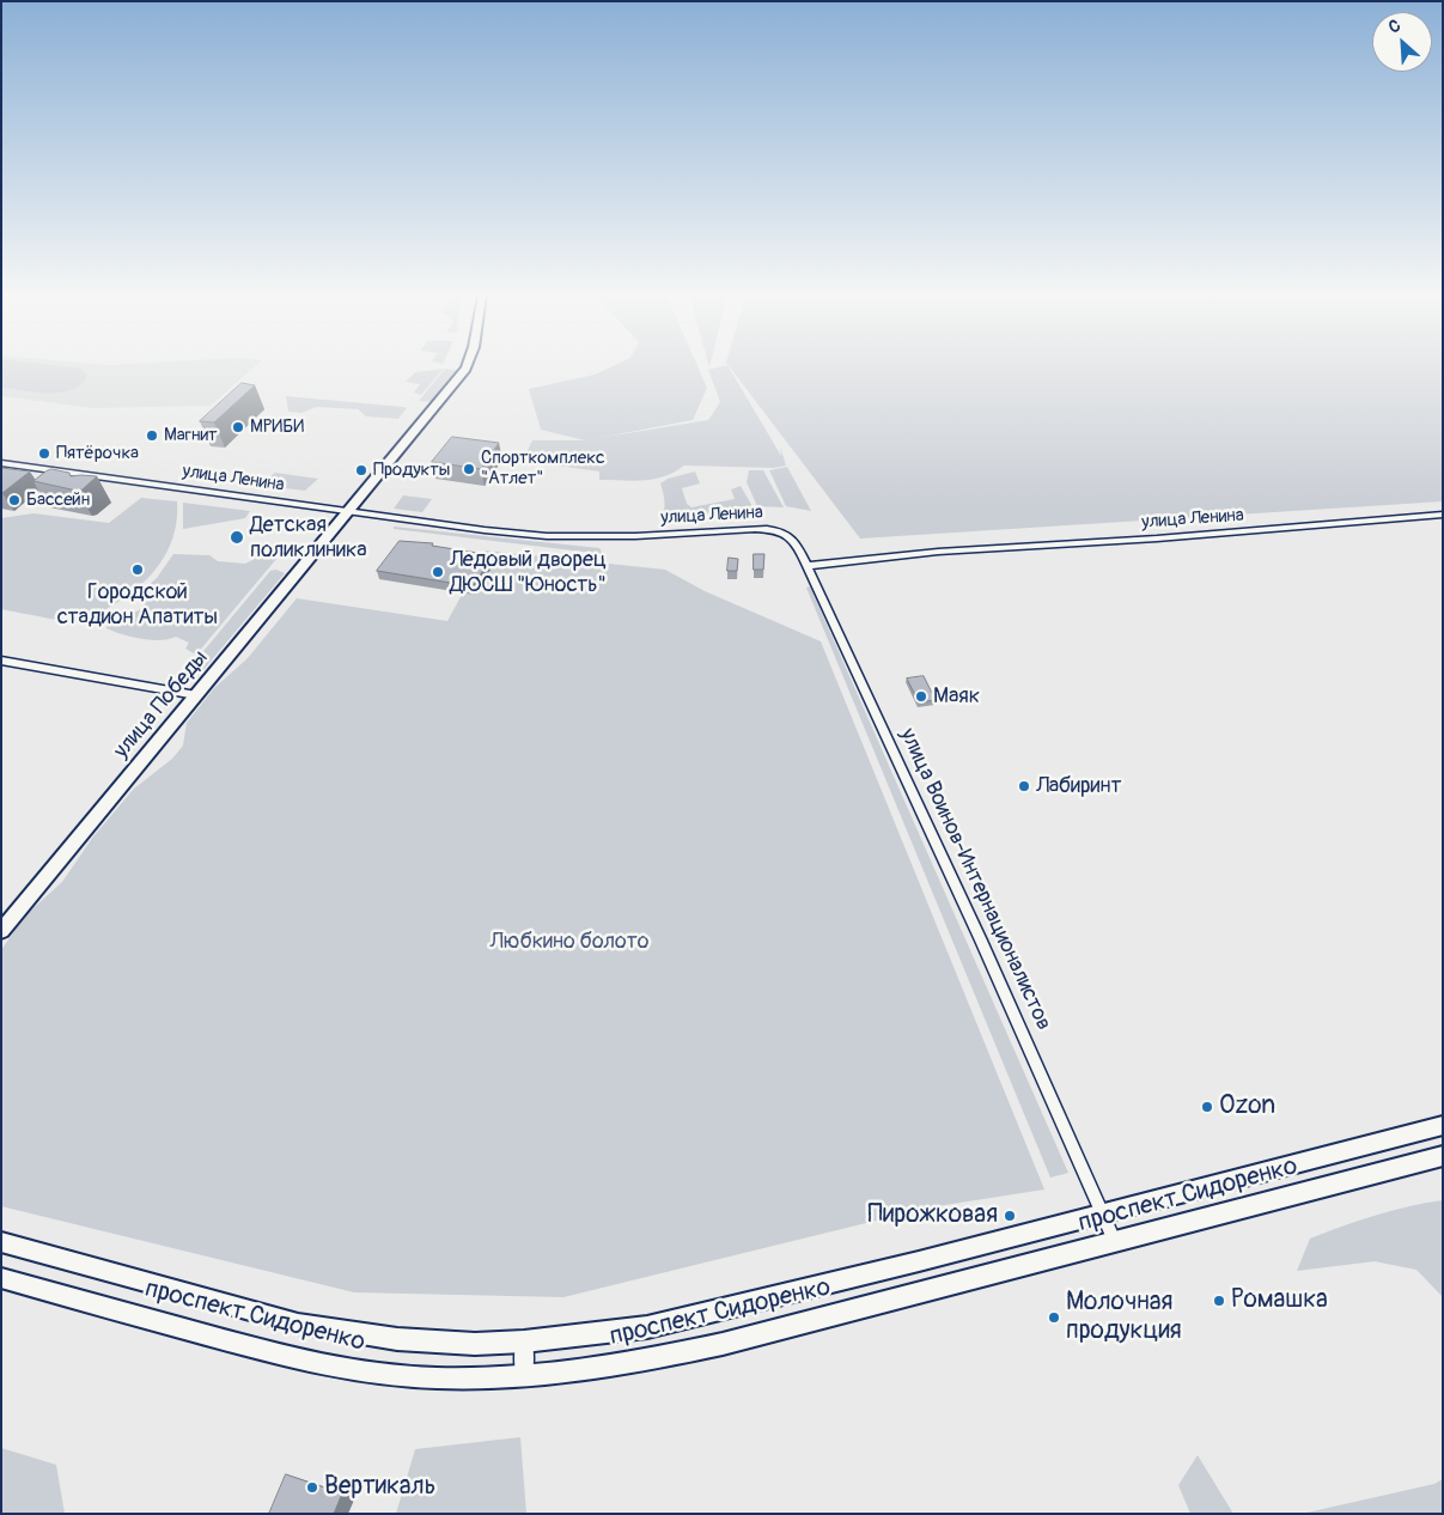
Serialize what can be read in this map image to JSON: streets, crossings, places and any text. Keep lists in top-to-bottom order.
{
  "streets": {
    "main road": ["улица Победы", "проспект Сидоренко"],
    "street": ["улица Ленина", "улица Воинов-Интернационалистов"]
  },
  "crossings": [
    ["улица Ленина", "улица Победы"],
    ["улица Ленина", "улица Воинов-Интернационалистов"],
    ["улица Воинов-Интернационалистов", "проспект Сидоренко"]
  ],
  "parks": ["Любкино болото"],
  "places": [
    "МРИБИ",
    "Магнит",
    "Пятёрочка",
    "Спорткомплекс \"Атлет\"",
    "Продукты",
    "Бассейн",
    "Детская поликлиника",
    "Городской стадион Апатиты",
    "Ледовый дворец ДЮСШ \"Юность\"",
    "Маяк",
    "Лабиринт",
    "Ozon",
    "Пирожковая",
    "Ромашка",
    "Молочная продукция",
    "Вертикаль"
  ],
  "north": "top left"
}
